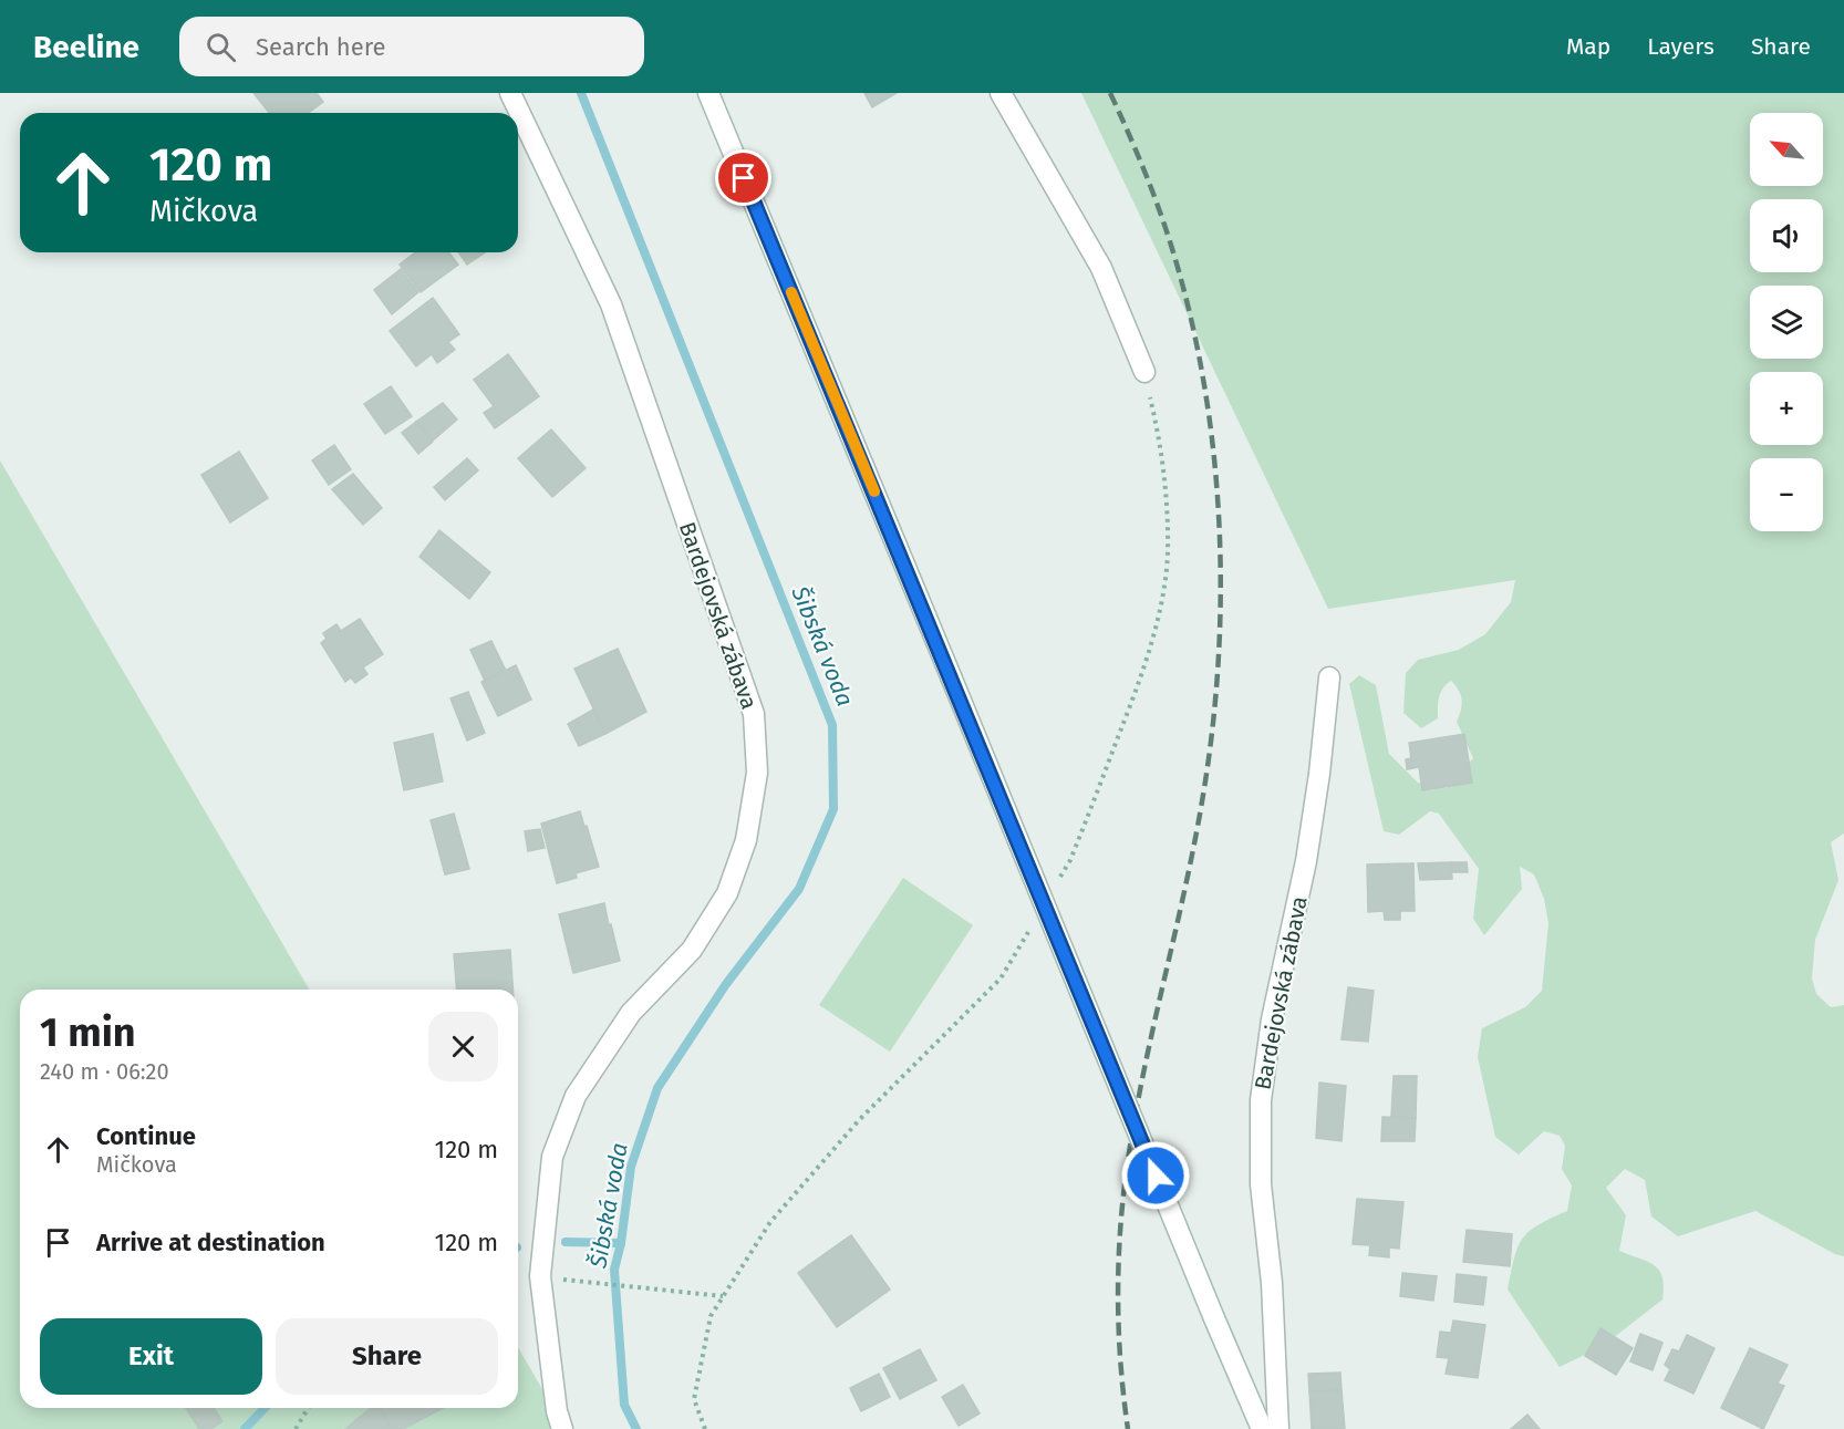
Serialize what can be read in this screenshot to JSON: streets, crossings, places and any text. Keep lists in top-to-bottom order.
{
  "streets": {
    "street": ["Bardejovská zábava"]
  },
  "water": ["Šibská voda"],
  "north": "top left",
  "page": {
    "header": "Beeline",
    "search": "Search here",
    "nav": ["Map", "Layers", "Share"],
    "map_buttons": ["+", "−"],
    "turn": ["120 m", "Mičkova"],
    "heading": ["1 min", "240 m · 06:20"],
    "list": [
      {
        "name": "Continue",
        "note": "Mičkova",
        "value": "120 m"
      },
      {
        "name": "Arrive at destination",
        "value": "120 m"
      }
    ],
    "buttons": ["Exit", "Share"]
  }
}
